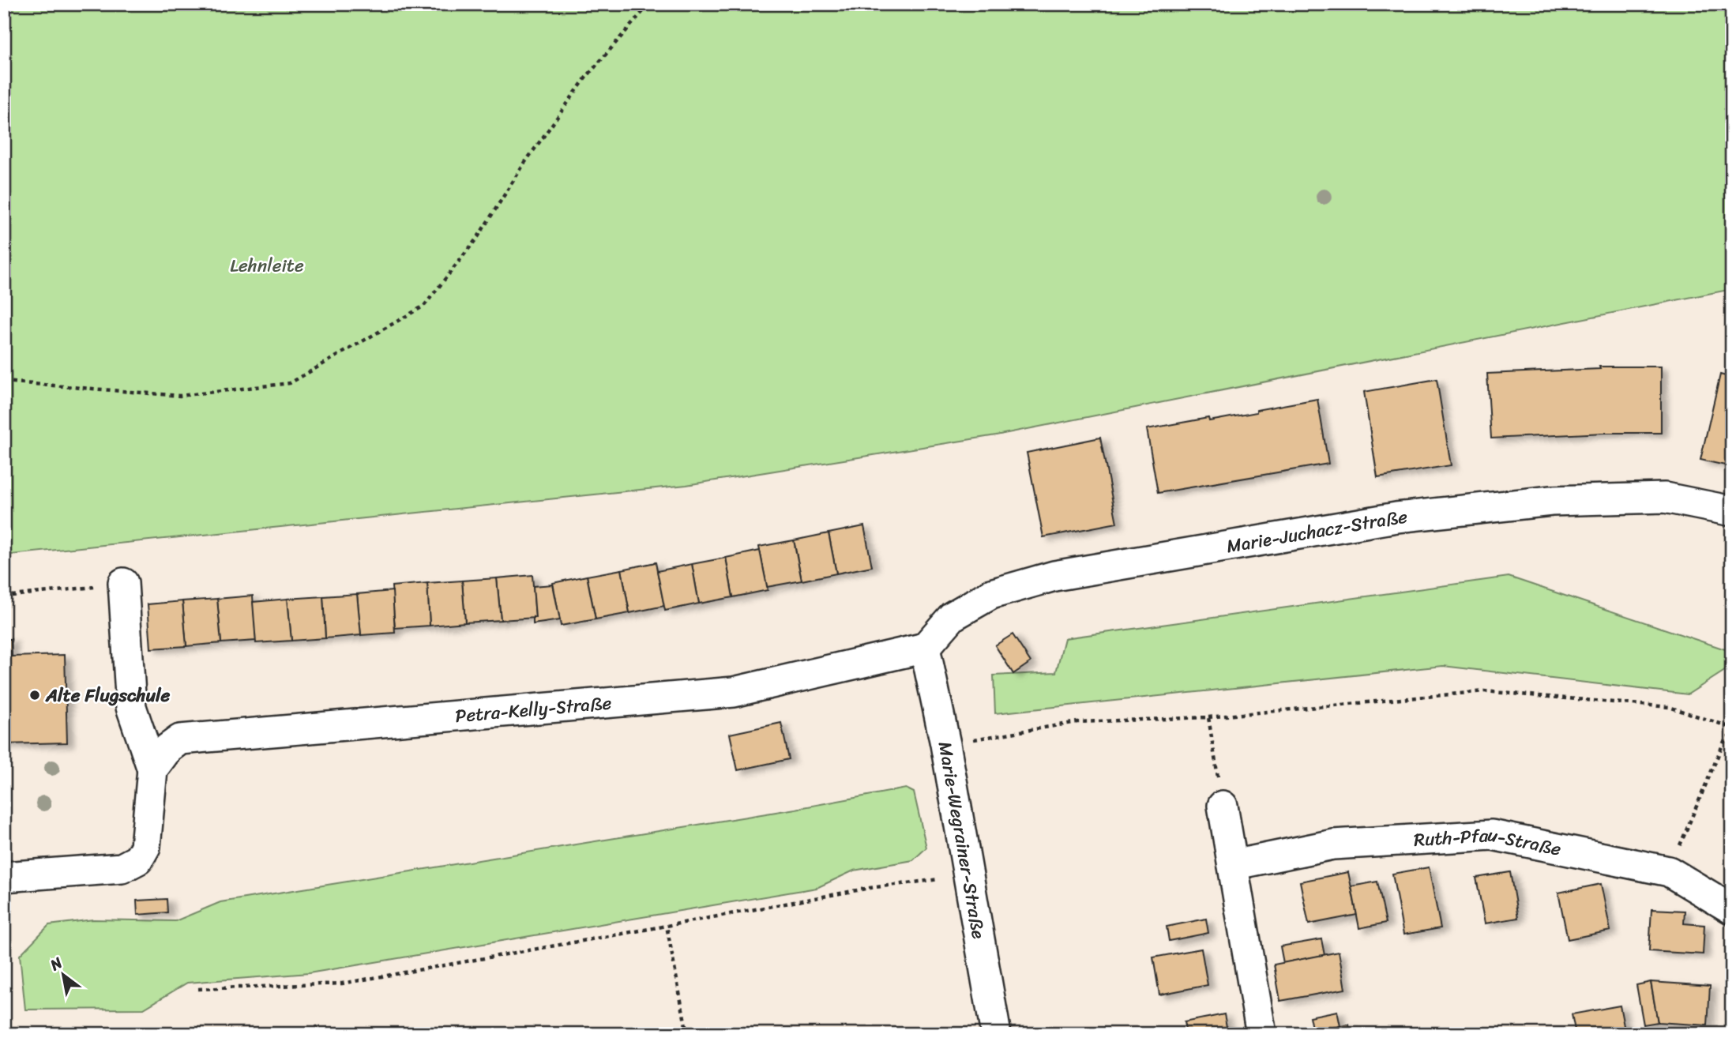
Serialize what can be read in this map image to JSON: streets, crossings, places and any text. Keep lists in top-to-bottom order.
{
  "streets": {
    "street": [
      "Marie-Juchacz-Straße",
      "Petra-Kelly-Straße",
      "Marie-Wegrainer-Straße",
      "Ruth-Pfau-Straße"
    ]
  },
  "crossings": [
    ["Marie-Juchacz-Straße", "Petra-Kelly-Straße"],
    ["Marie-Juchacz-Straße", "Marie-Wegrainer-Straße"],
    ["Petra-Kelly-Straße", "Marie-Wegrainer-Straße"]
  ],
  "parks": ["Lehnleite"],
  "places": ["Alte Flugschule"],
  "north": "top left"
}
